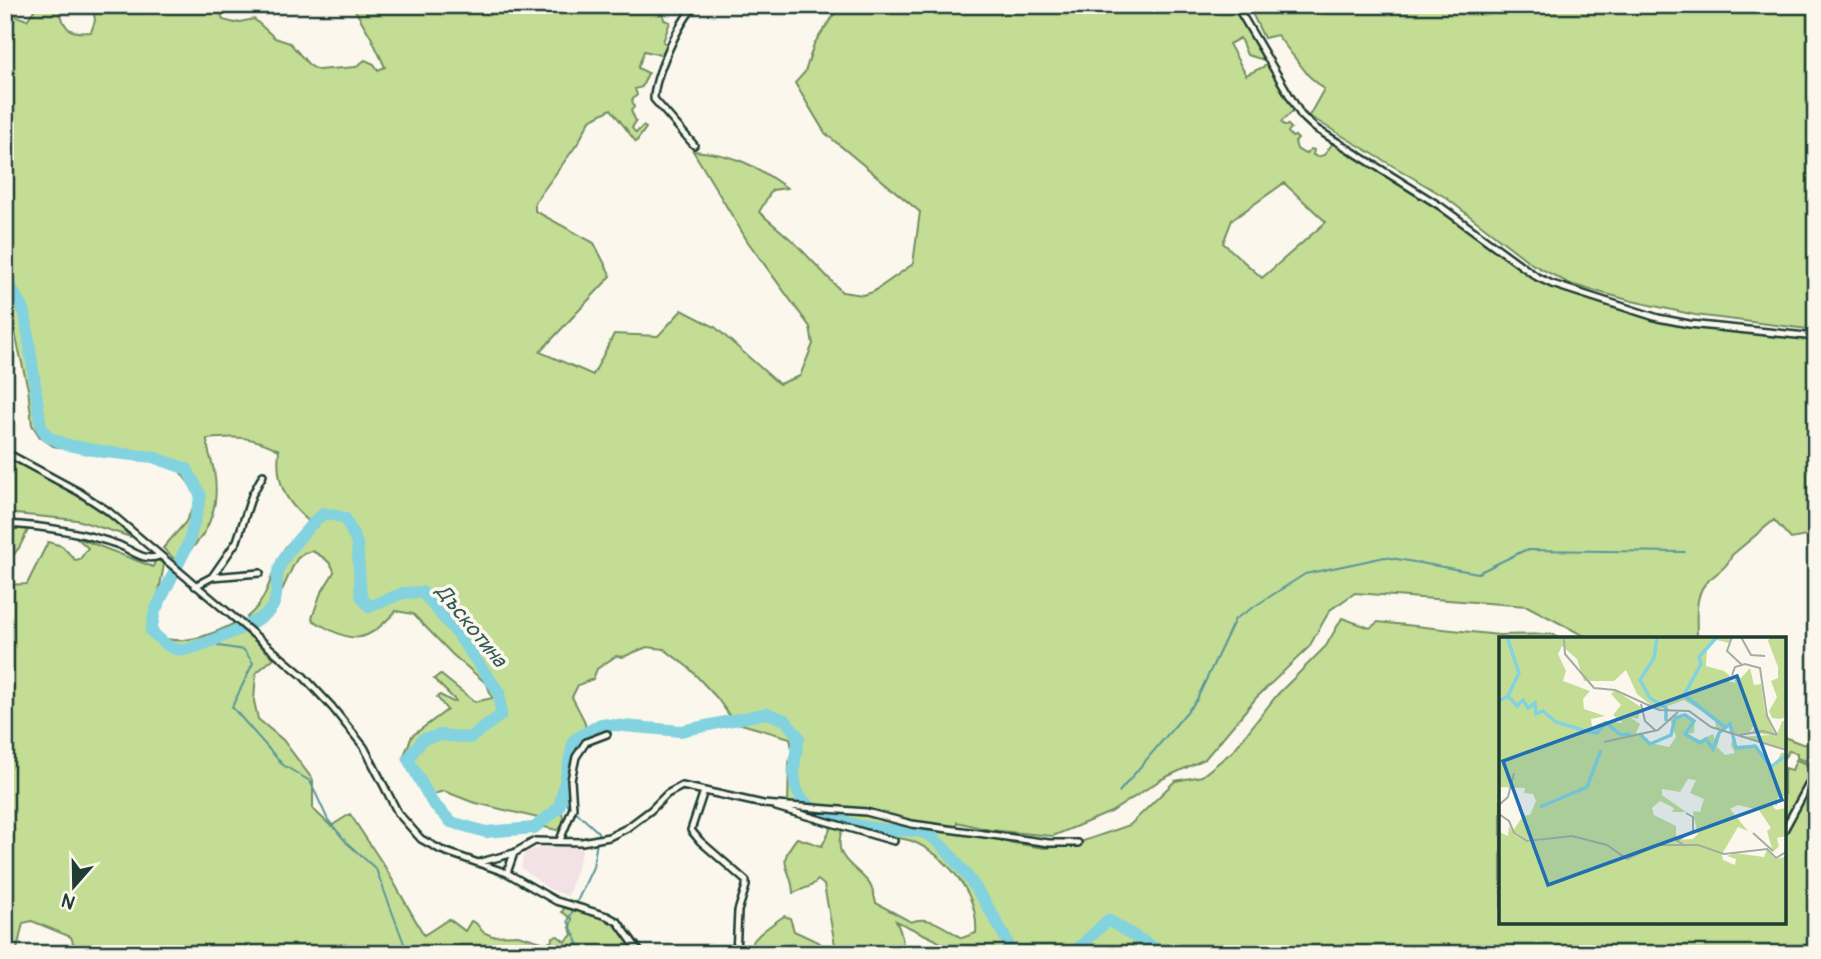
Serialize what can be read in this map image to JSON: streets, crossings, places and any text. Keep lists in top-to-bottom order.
{
  "water": ["Дъскотина"],
  "north": "bottom"
}
